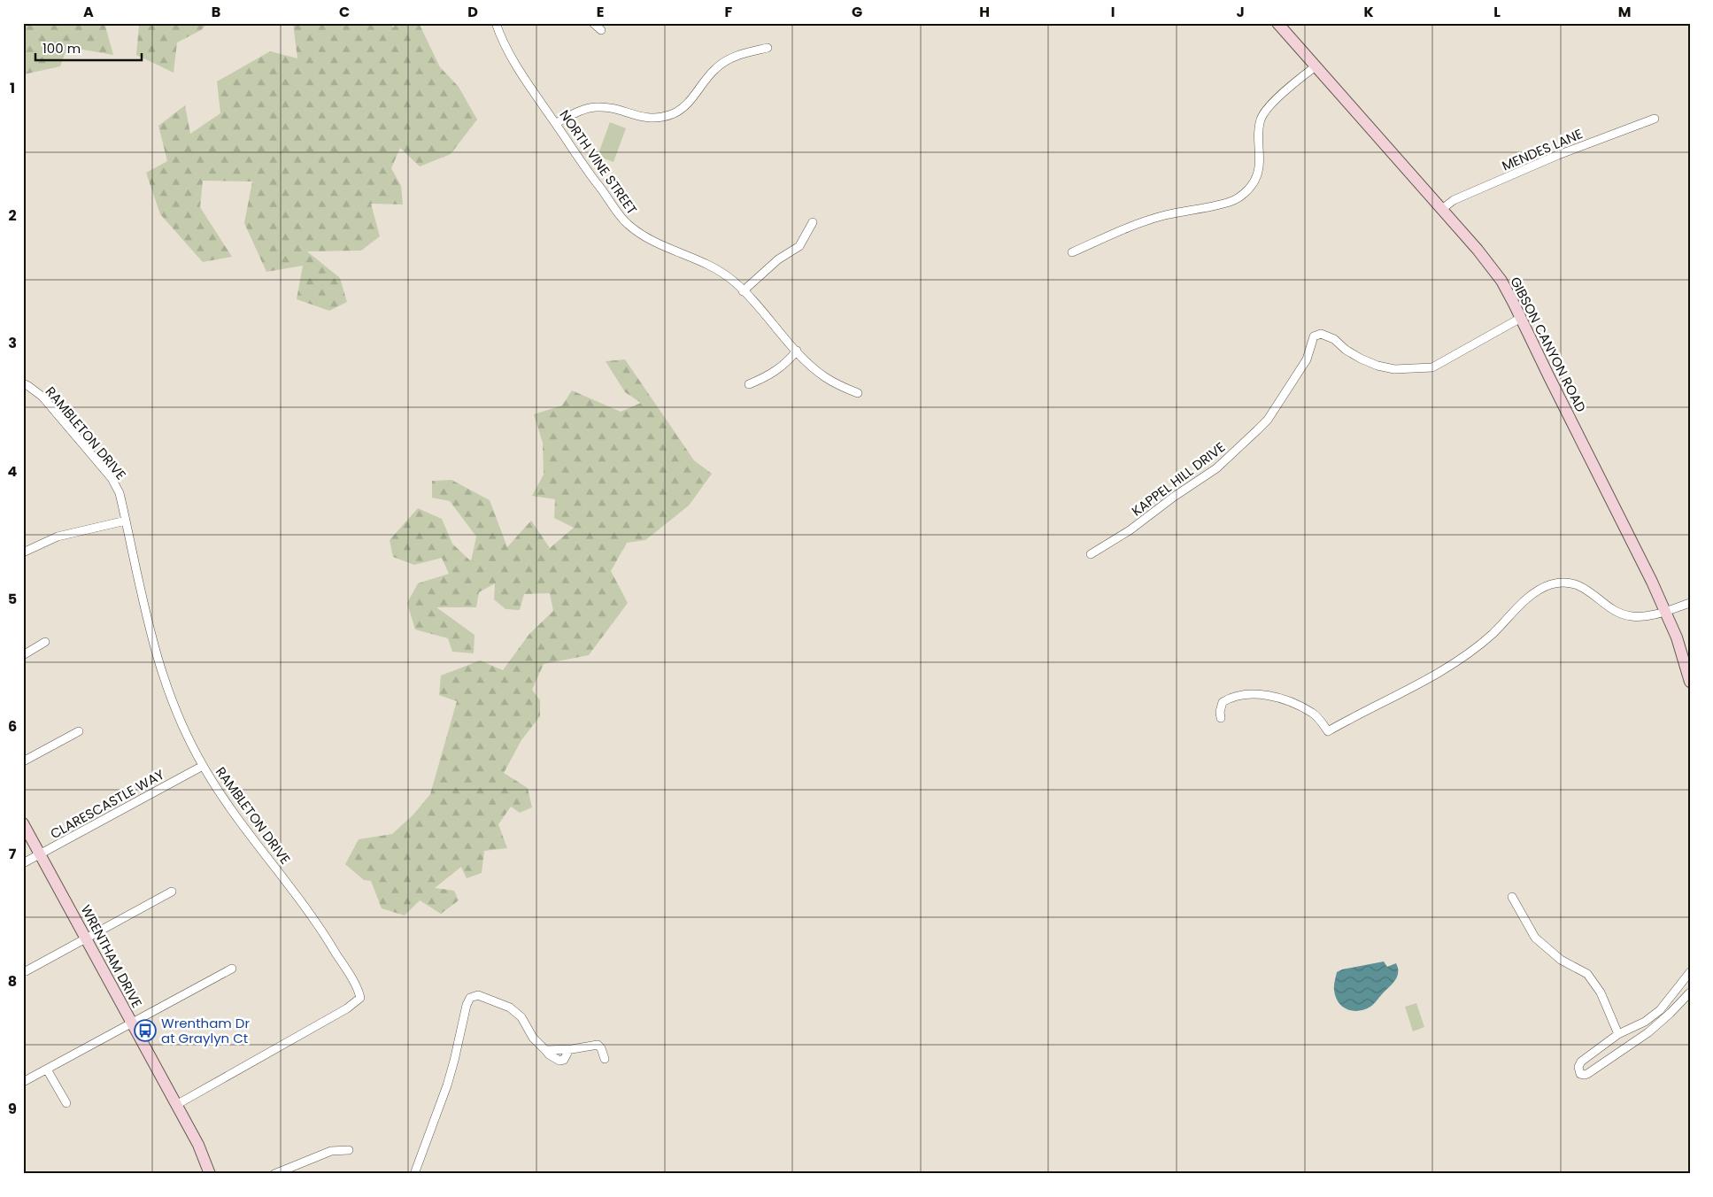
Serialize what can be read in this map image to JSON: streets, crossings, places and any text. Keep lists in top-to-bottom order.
{
  "streets": {
    "main road": ["GIBSON CANYON ROAD", "WRENTHAM DRIVE"],
    "street": [
      "MENDES LANE",
      "NORTH VINE STREET",
      "RAMBLETON DRIVE",
      "KAPPEL HILL DRIVE",
      "CLARESCASTLE WAY"
    ]
  },
  "crossings": [
    ["MENDES LANE", "GIBSON CANYON ROAD"],
    ["GIBSON CANYON ROAD", "KAPPEL HILL DRIVE"],
    ["RAMBLETON DRIVE", "CLARESCASTLE WAY"],
    ["RAMBLETON DRIVE", "WRENTHAM DRIVE"],
    ["CLARESCASTLE WAY", "WRENTHAM DRIVE"]
  ],
  "places": {
    "bus stop": ["Wrentham Dr at Graylyn Ct"]
  },
  "scale_bar": "100 m",
  "grid": {
    "columns": [
      "A",
      "B",
      "C",
      "D",
      "E",
      "F",
      "G",
      "H",
      "I",
      "J",
      "K",
      "L",
      "M"
    ],
    "rows": [
      "1",
      "2",
      "3",
      "4",
      "5",
      "6",
      "7",
      "8",
      "9"
    ]
  }
}
